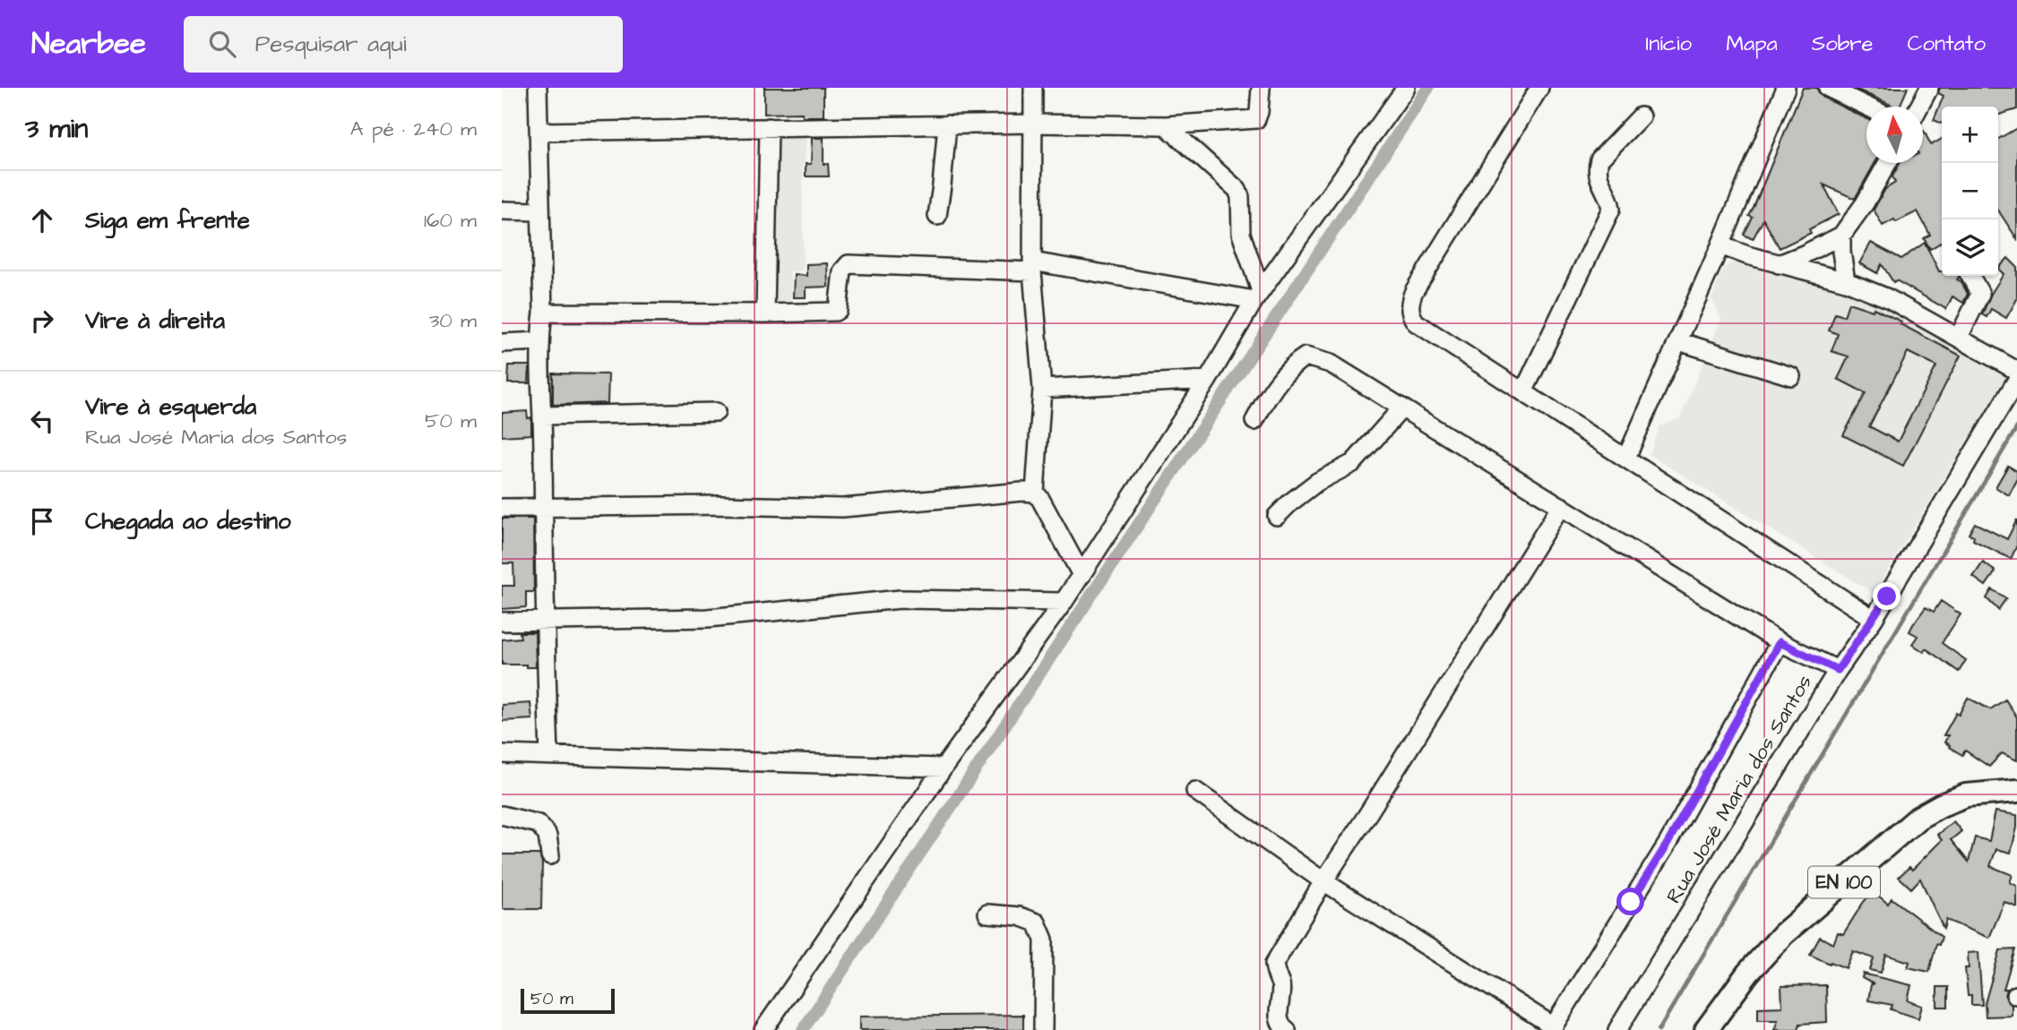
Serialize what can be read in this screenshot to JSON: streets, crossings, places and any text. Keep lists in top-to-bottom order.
{
  "streets": {
    "main road": ["EN 100"],
    "street": ["Rua José Maria dos Santos"]
  },
  "scale_bar": "50 m",
  "north": "top",
  "page": {
    "header": "Nearbee",
    "search": "Pesquisar aqui",
    "nav": [
      "Início",
      "Mapa",
      "Sobre",
      "Contato"
    ],
    "heading": ["3 min", "A pé · 240 m"],
    "map_buttons": ["+", "−"],
    "list": [
      ["Siga em frente", "160 m"],
      ["Vire à direita", "30 m"],
      ["Vire à esquerda", "Rua José Maria dos Santos", "50 m"],
      "Chegada ao destino"
    ],
    "scale": "50 m"
  }
}
